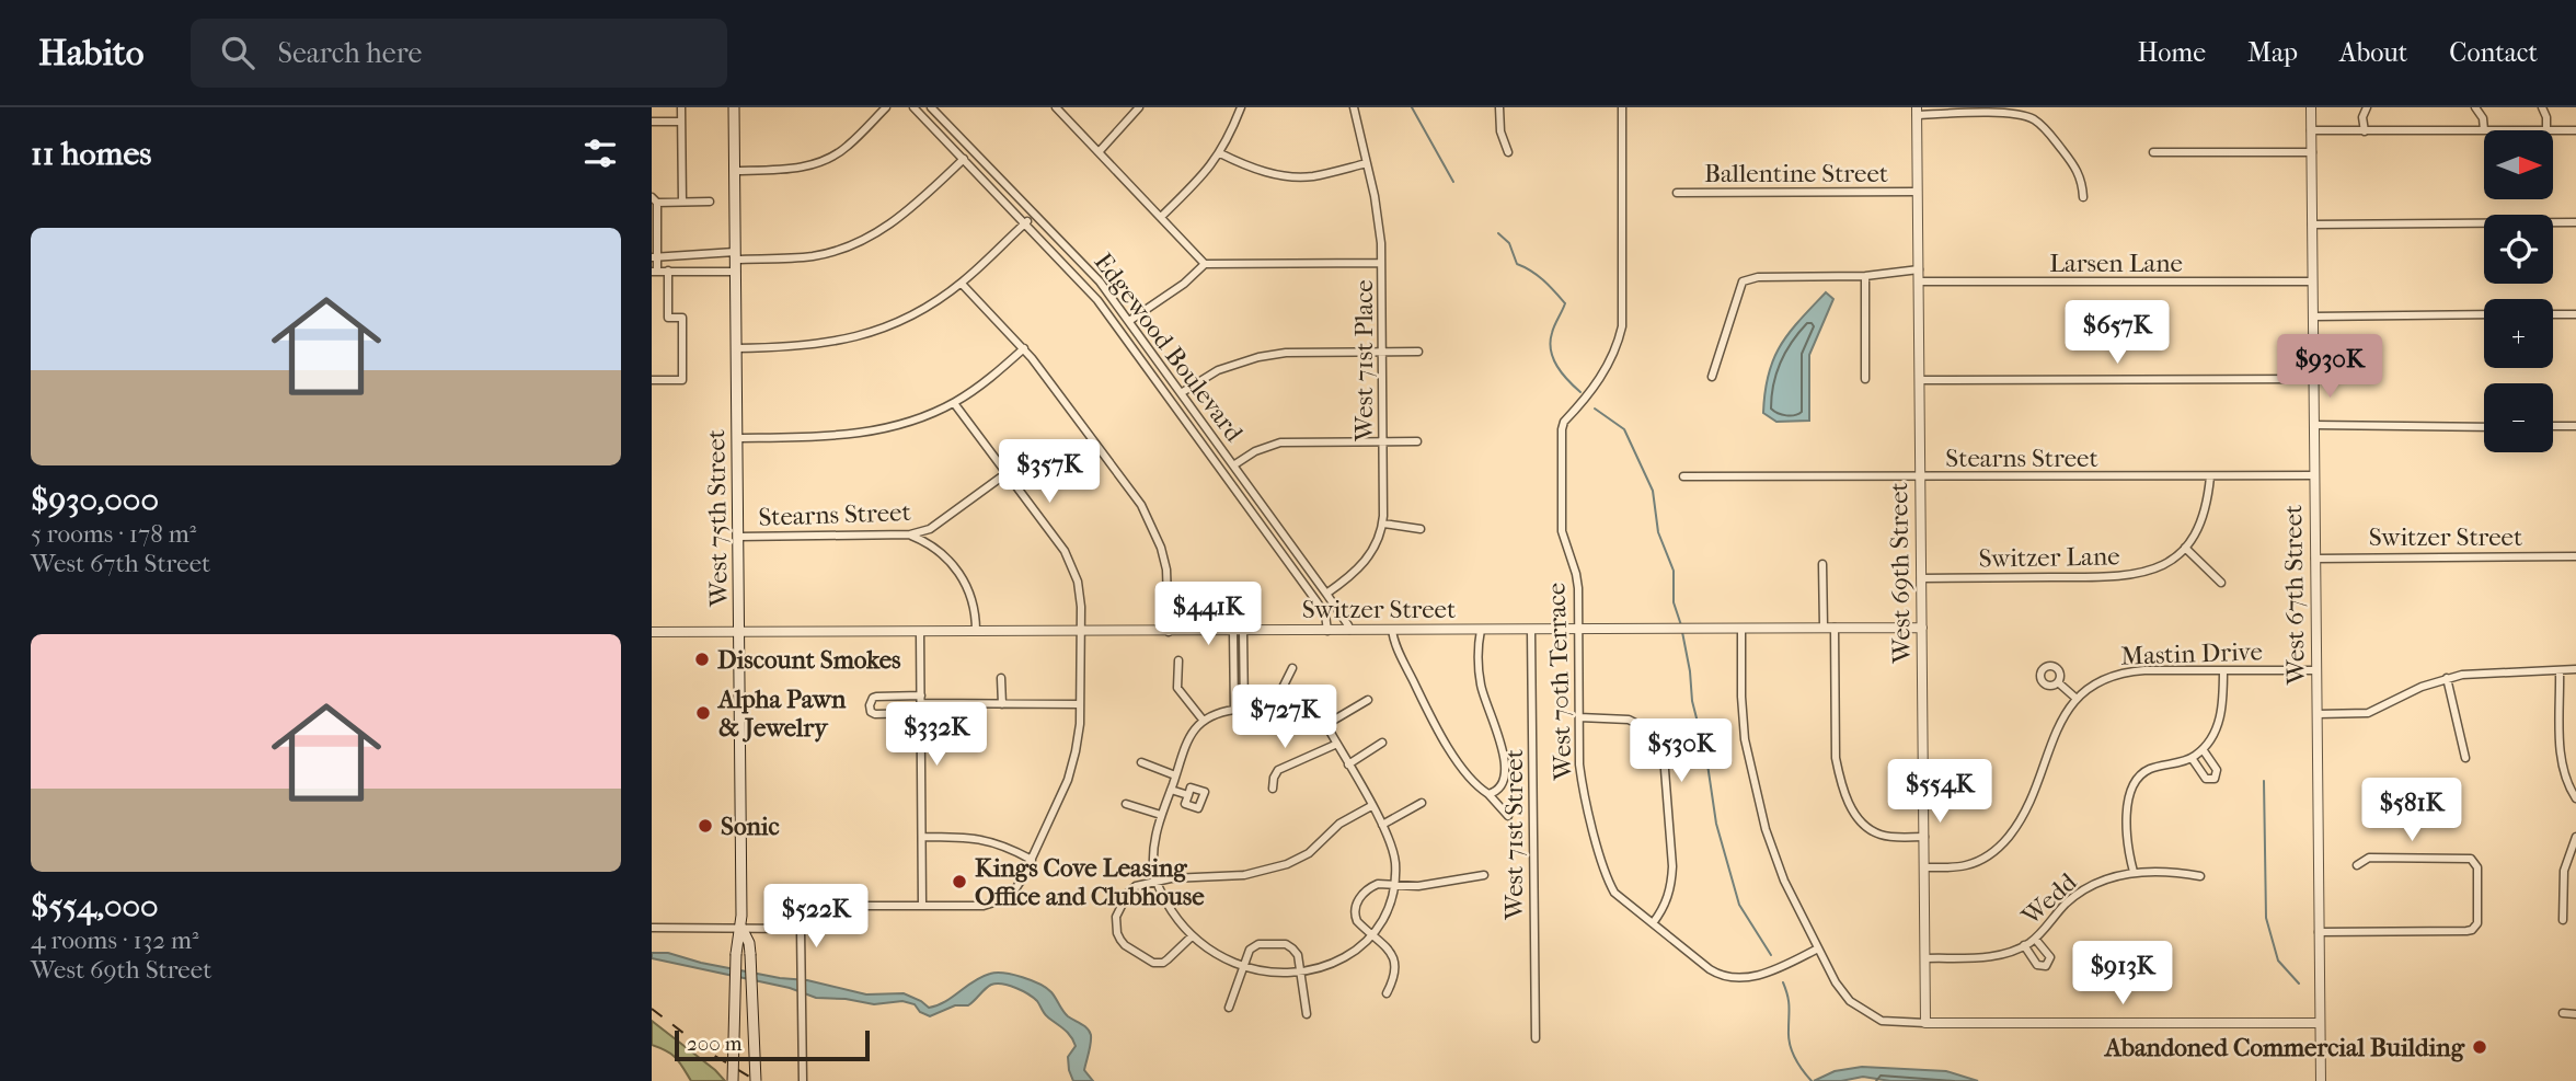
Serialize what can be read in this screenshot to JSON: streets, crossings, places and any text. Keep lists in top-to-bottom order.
{
  "streets": {
    "main road": ["West 75th Street"],
    "street": [
      "Ballentine Street",
      "Larsen Lane",
      "Edgewood Boulevard",
      "West 71st Place",
      "Stearns Street",
      "Switzer Street",
      "Switzer Lane",
      "West 69th Street",
      "West 67th Street",
      "Mastin Drive",
      "West 70th Terrace",
      "West 71st Street",
      "Wedd"
    ]
  },
  "crossings": [
    ["Ballentine Street", "West 69th Street"],
    ["Larsen Lane", "West 69th Street"],
    ["Larsen Lane", "West 67th Street"],
    ["Edgewood Boulevard", "West 71st Place"],
    ["Edgewood Boulevard", "Switzer Street"],
    ["Stearns Street", "West 75th Street"],
    ["Stearns Street", "Switzer Lane"],
    ["Stearns Street", "West 69th Street"],
    ["Stearns Street", "West 67th Street"],
    ["West 75th Street", "Switzer Street"],
    ["Switzer Street", "West 69th Street"],
    ["Switzer Street", "West 67th Street"],
    ["Switzer Street", "West 70th Terrace"],
    ["Switzer Street", "West 71st Street"],
    ["Switzer Lane", "West 69th Street"],
    ["West 69th Street", "Mastin Drive"],
    ["West 69th Street", "Wedd"],
    ["West 67th Street", "Mastin Drive"]
  ],
  "places": [
    "Discount Smokes",
    "Alpha Pawn & Jewelry",
    "Sonic",
    "Kings Cove Leasing Office and Clubhouse",
    "Abandoned Commercial Building"
  ],
  "scale_bar": "200 m",
  "north": "right",
  "page": {
    "header": "Habito",
    "search": "Search here",
    "nav": [
      "Home",
      "Map",
      "About",
      "Contact"
    ],
    "heading": "11 homes",
    "map_buttons": ["+", "−"],
    "list": [
      {
        "name": "$930,000",
        "note": "5 rooms · 178 m² · West 67th Street"
      },
      {
        "name": "$554,000",
        "note": "4 rooms · 132 m² · West 69th Street"
      }
    ],
    "price": [
      "$657K",
      "$930K",
      "$357K",
      "$441K",
      "$727K",
      "$332K",
      "$530K",
      "$554K",
      "$581K",
      "$522K",
      "$913K"
    ],
    "scale": "200 m"
  }
}
